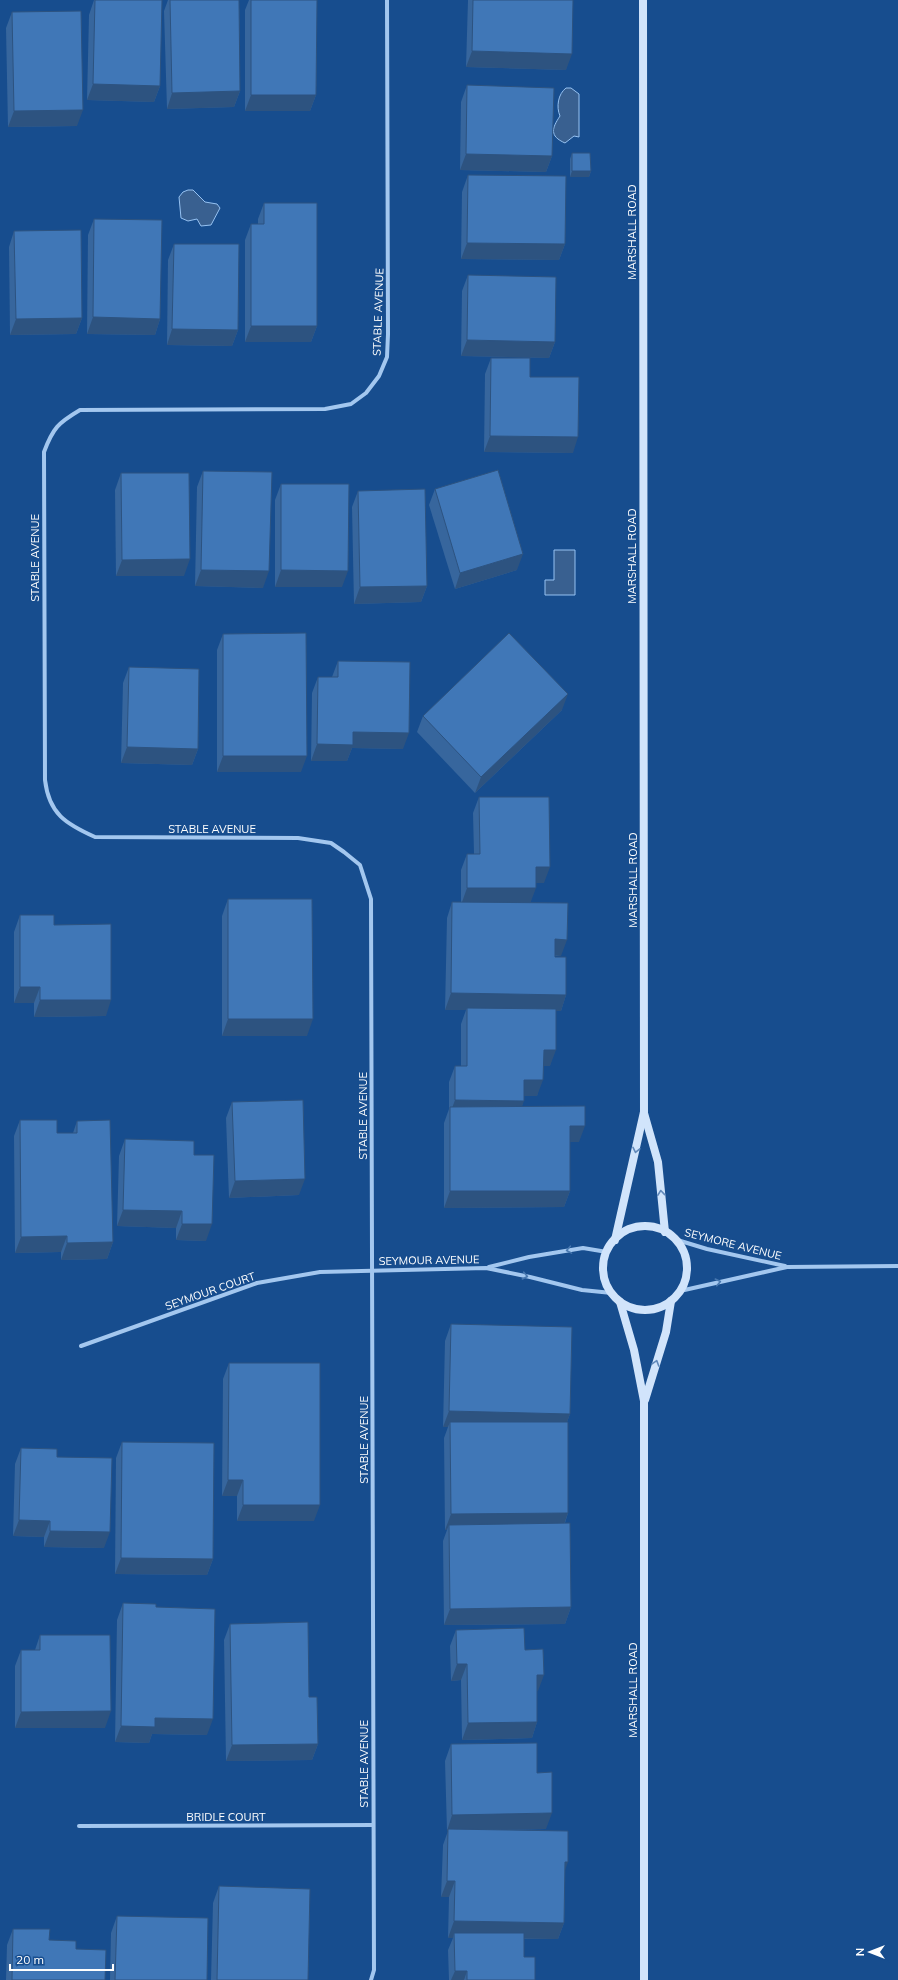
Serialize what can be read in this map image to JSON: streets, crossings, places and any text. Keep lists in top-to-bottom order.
{
  "streets": {
    "street": [
      "MARSHALL ROAD",
      "STABLE AVENUE",
      "SEYMORE AVENUE",
      "SEYMOUR AVENUE",
      "SEYMOUR COURT",
      "BRIDLE COURT"
    ]
  },
  "crossings": [
    ["MARSHALL ROAD", "SEYMORE AVENUE"],
    ["MARSHALL ROAD", "SEYMOUR AVENUE"],
    ["STABLE AVENUE", "SEYMOUR AVENUE"],
    ["STABLE AVENUE", "SEYMOUR COURT"],
    ["STABLE AVENUE", "BRIDLE COURT"],
    ["SEYMORE AVENUE", "SEYMOUR AVENUE"],
    ["SEYMOUR AVENUE", "SEYMOUR COURT"]
  ],
  "scale_bar": "20 m",
  "north": "left"
}
